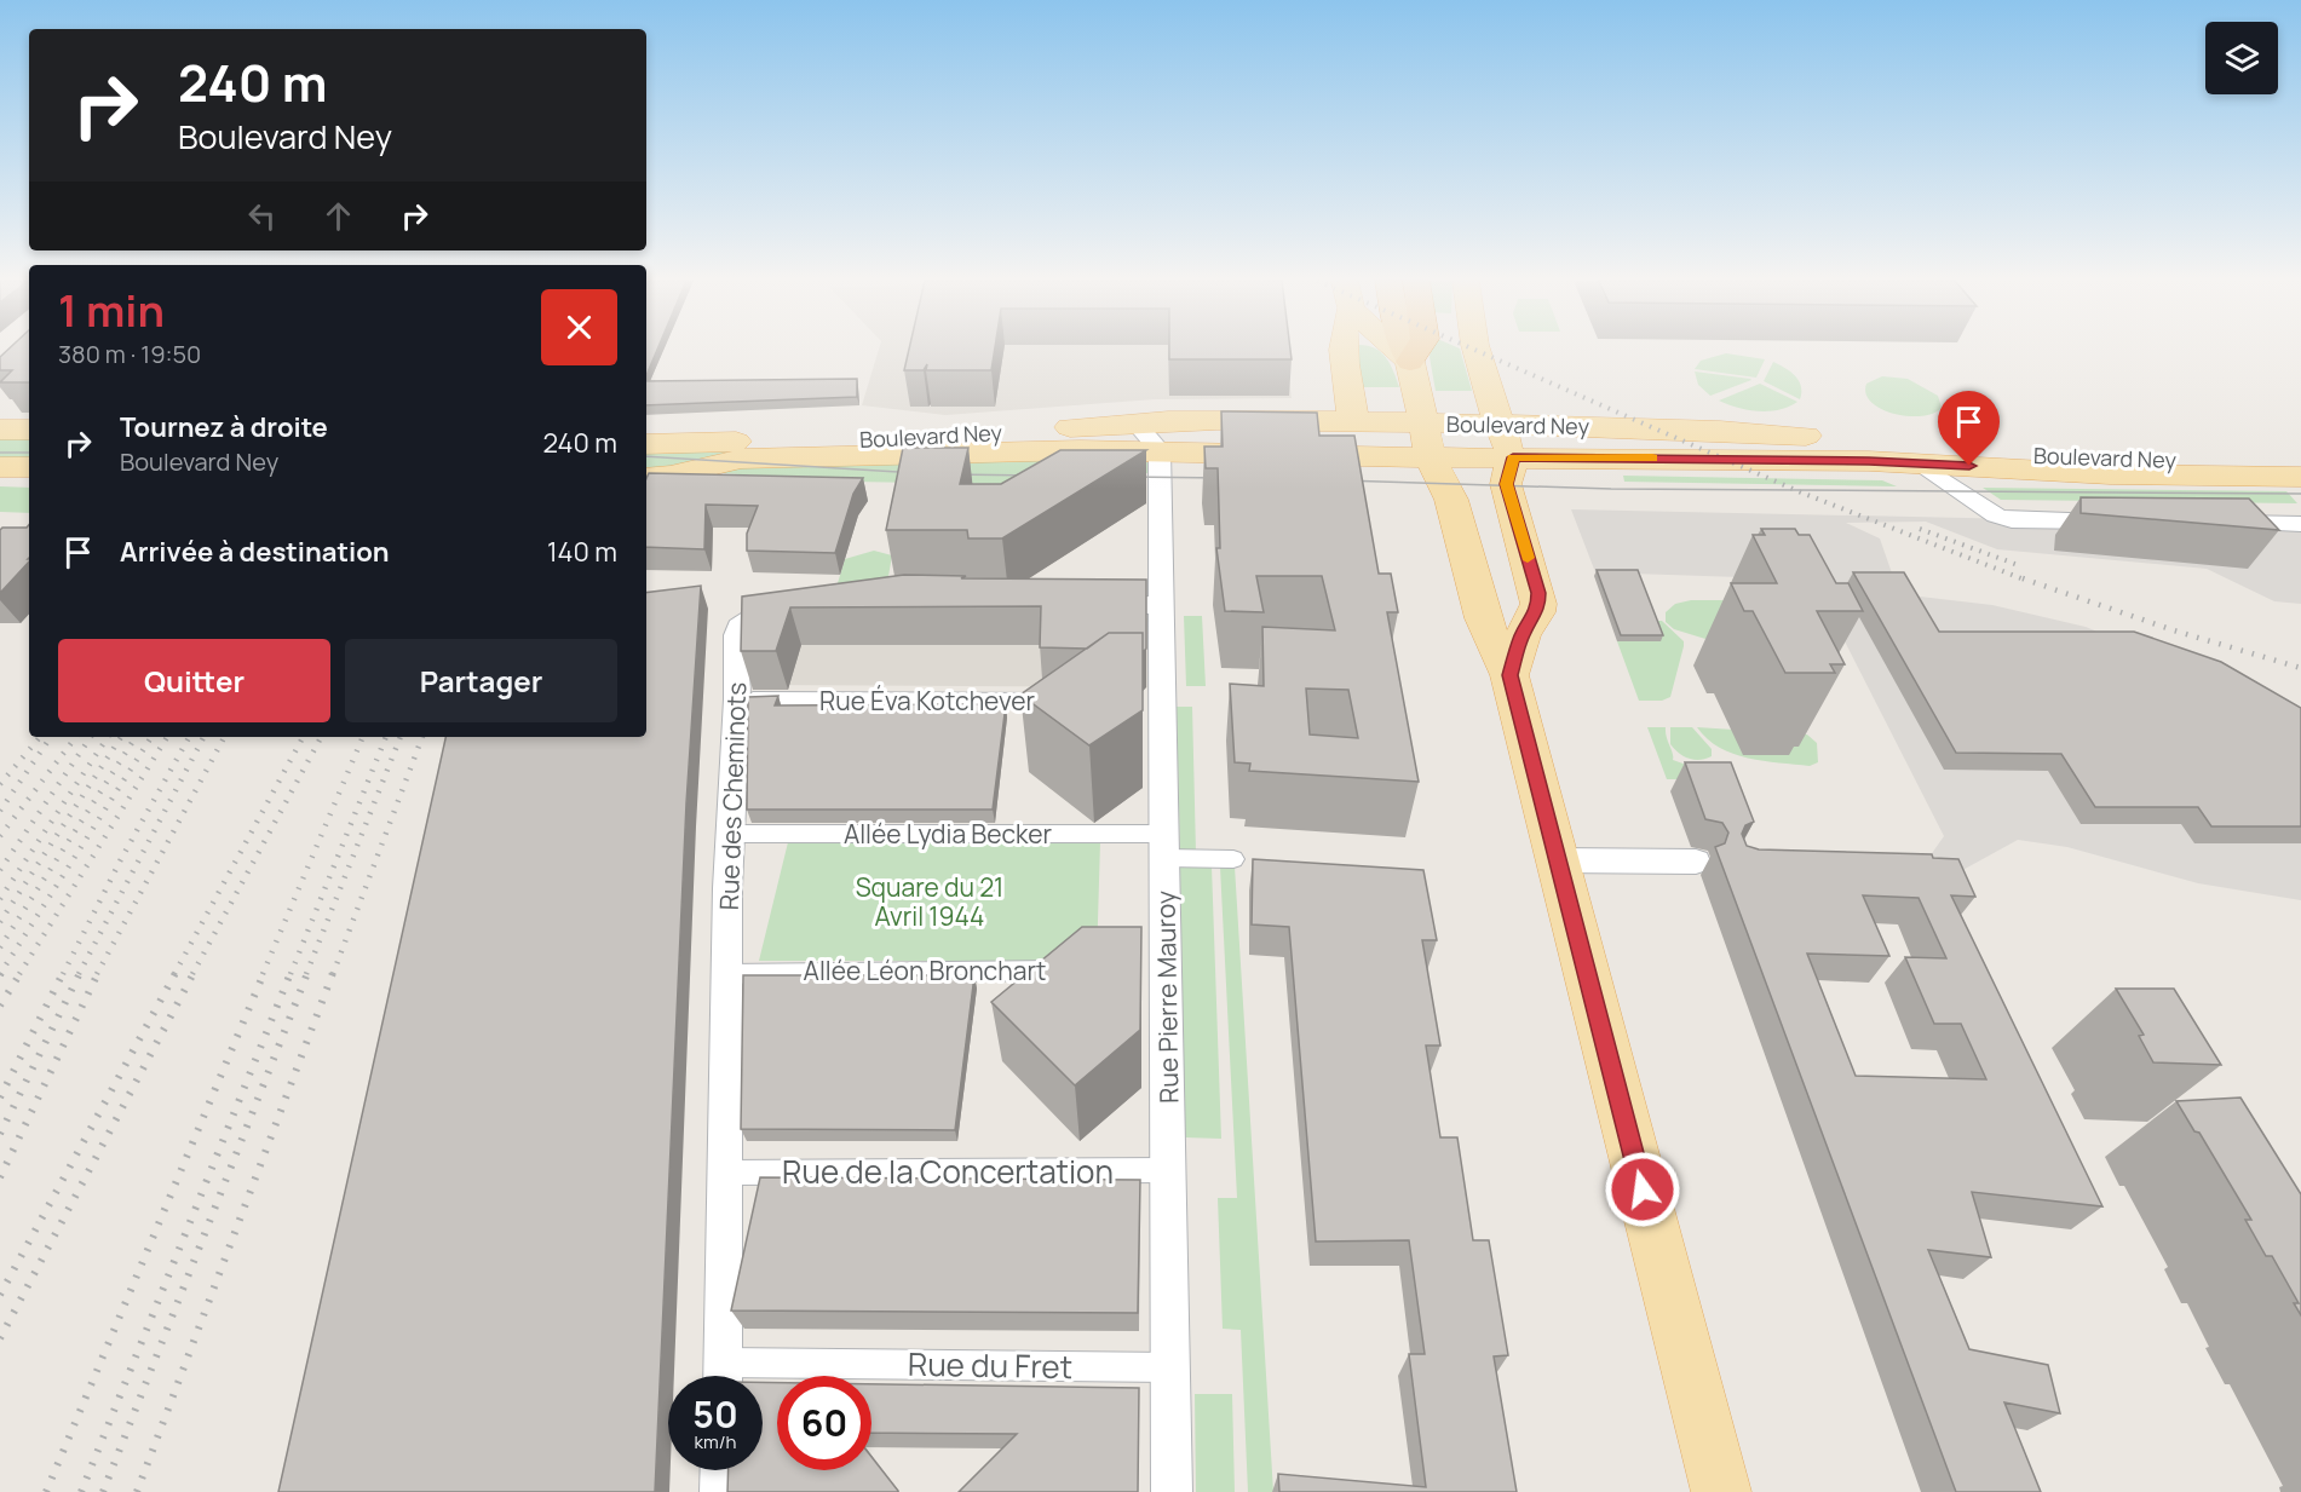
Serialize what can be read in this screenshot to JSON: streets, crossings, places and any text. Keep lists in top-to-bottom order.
{
  "streets": {
    "main road": ["Boulevard Ney"],
    "street": [
      "Rue Éva Kotchever",
      "Rue des Cheminots",
      "Allée Lydia Becker",
      "Allée Léon Bronchart",
      "Rue Pierre Mauroy",
      "Rue de la Concertation",
      "Rue du Fret"
    ]
  },
  "crossings": [
    ["Boulevard Ney", "Rue Pierre Mauroy"],
    ["Rue Éva Kotchever", "Rue des Cheminots"],
    ["Rue des Cheminots", "Allée Lydia Becker"],
    ["Rue des Cheminots", "Allée Léon Bronchart"],
    ["Rue des Cheminots", "Rue de la Concertation"],
    ["Allée Lydia Becker", "Rue Pierre Mauroy"],
    ["Rue Pierre Mauroy", "Rue de la Concertation"],
    ["Rue Pierre Mauroy", "Rue du Fret"]
  ],
  "parks": ["Square du 21 Avril 1944"],
  "page": {
    "turn": ["240 m", "Boulevard Ney"],
    "heading": ["1 min", "380 m · 19:50"],
    "list": [
      {
        "name": "Tournez à droite",
        "note": "Boulevard Ney",
        "value": "240 m"
      },
      {
        "name": "Arrivée à destination",
        "value": "140 m"
      }
    ],
    "buttons": ["Quitter", "Partager"],
    "speed": "50 km/h",
    "limit": "60"
  }
}
